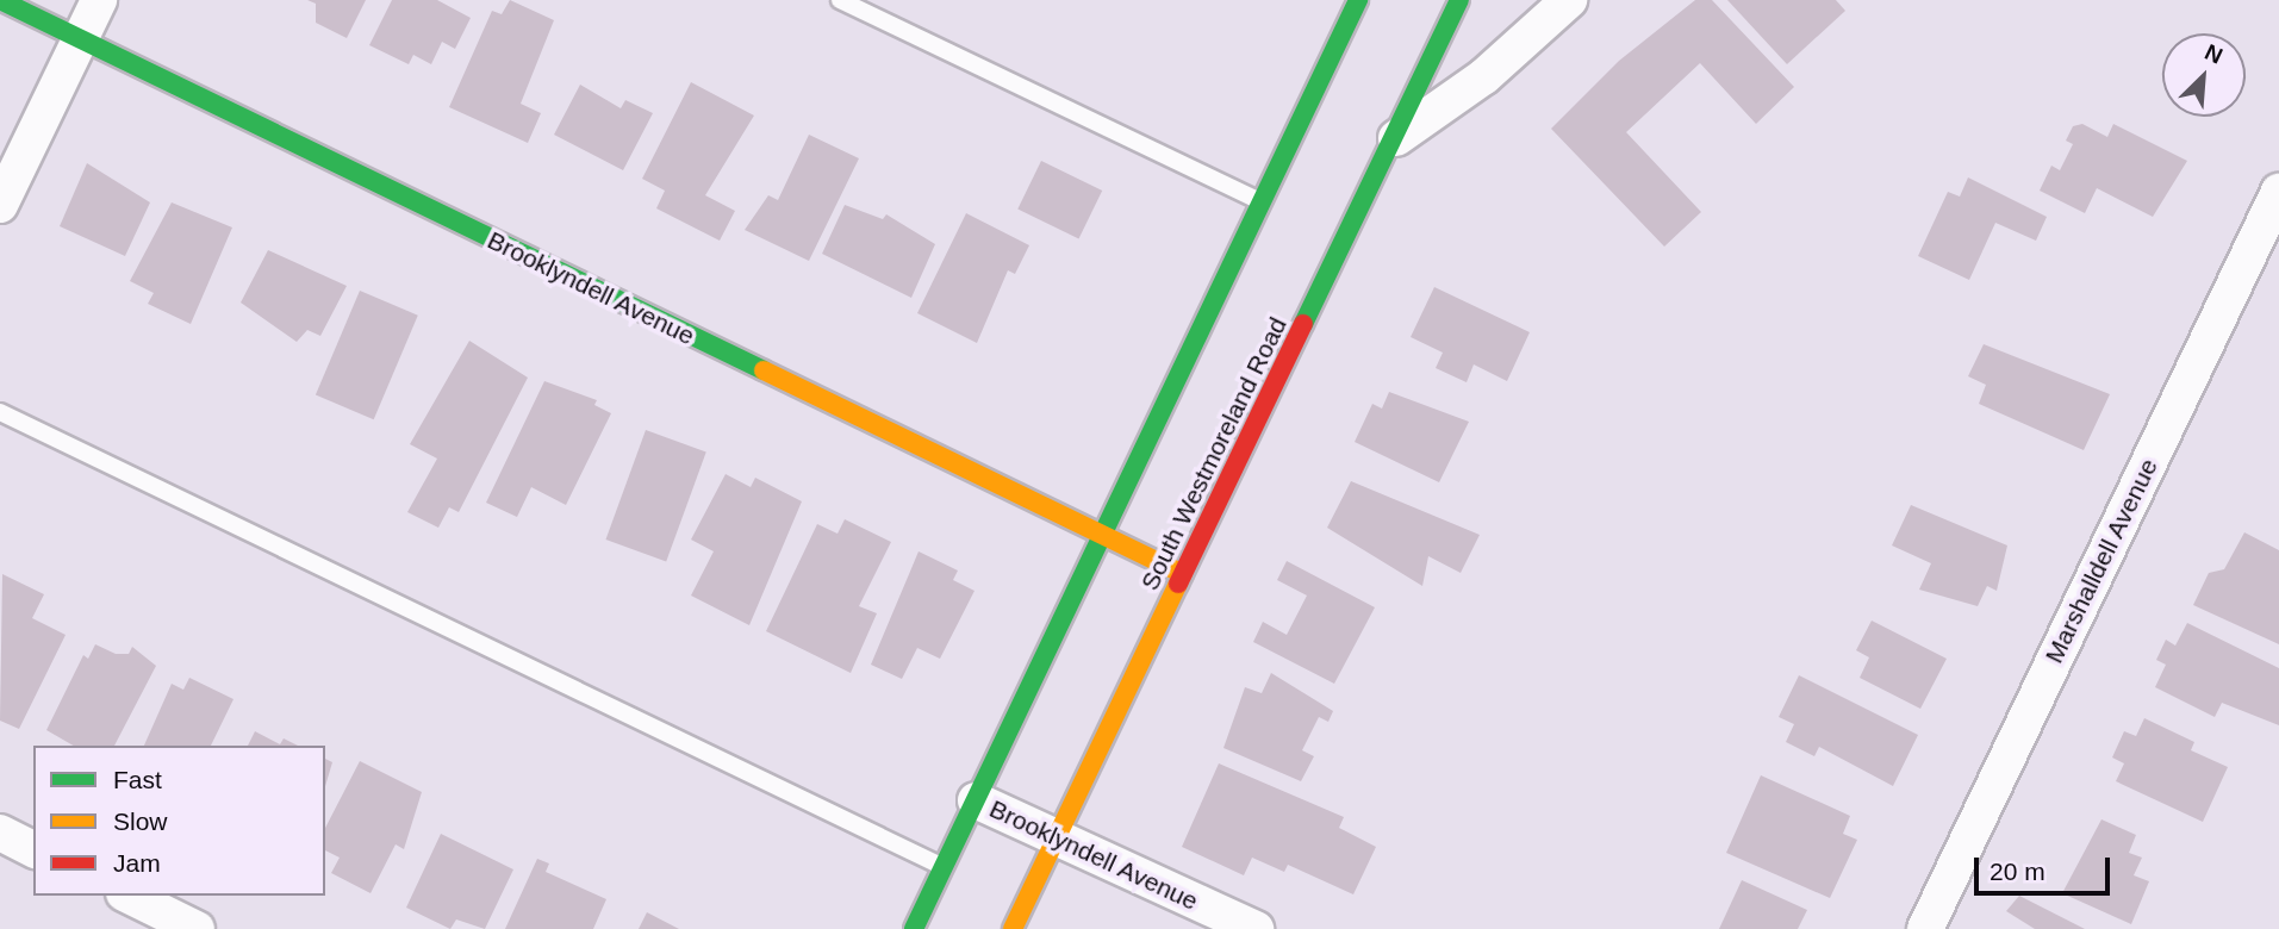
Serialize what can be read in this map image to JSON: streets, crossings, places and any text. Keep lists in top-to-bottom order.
{
  "streets": {
    "main road": ["Brooklyndell Avenue", "South Westmoreland Road"],
    "street": ["Marshalldell Avenue"]
  },
  "crossings": [
    ["Brooklyndell Avenue", "South Westmoreland Road"]
  ],
  "legend": ["Fast", "Slow", "Jam"],
  "scale_bar": "20 m",
  "north": "top right"
}
